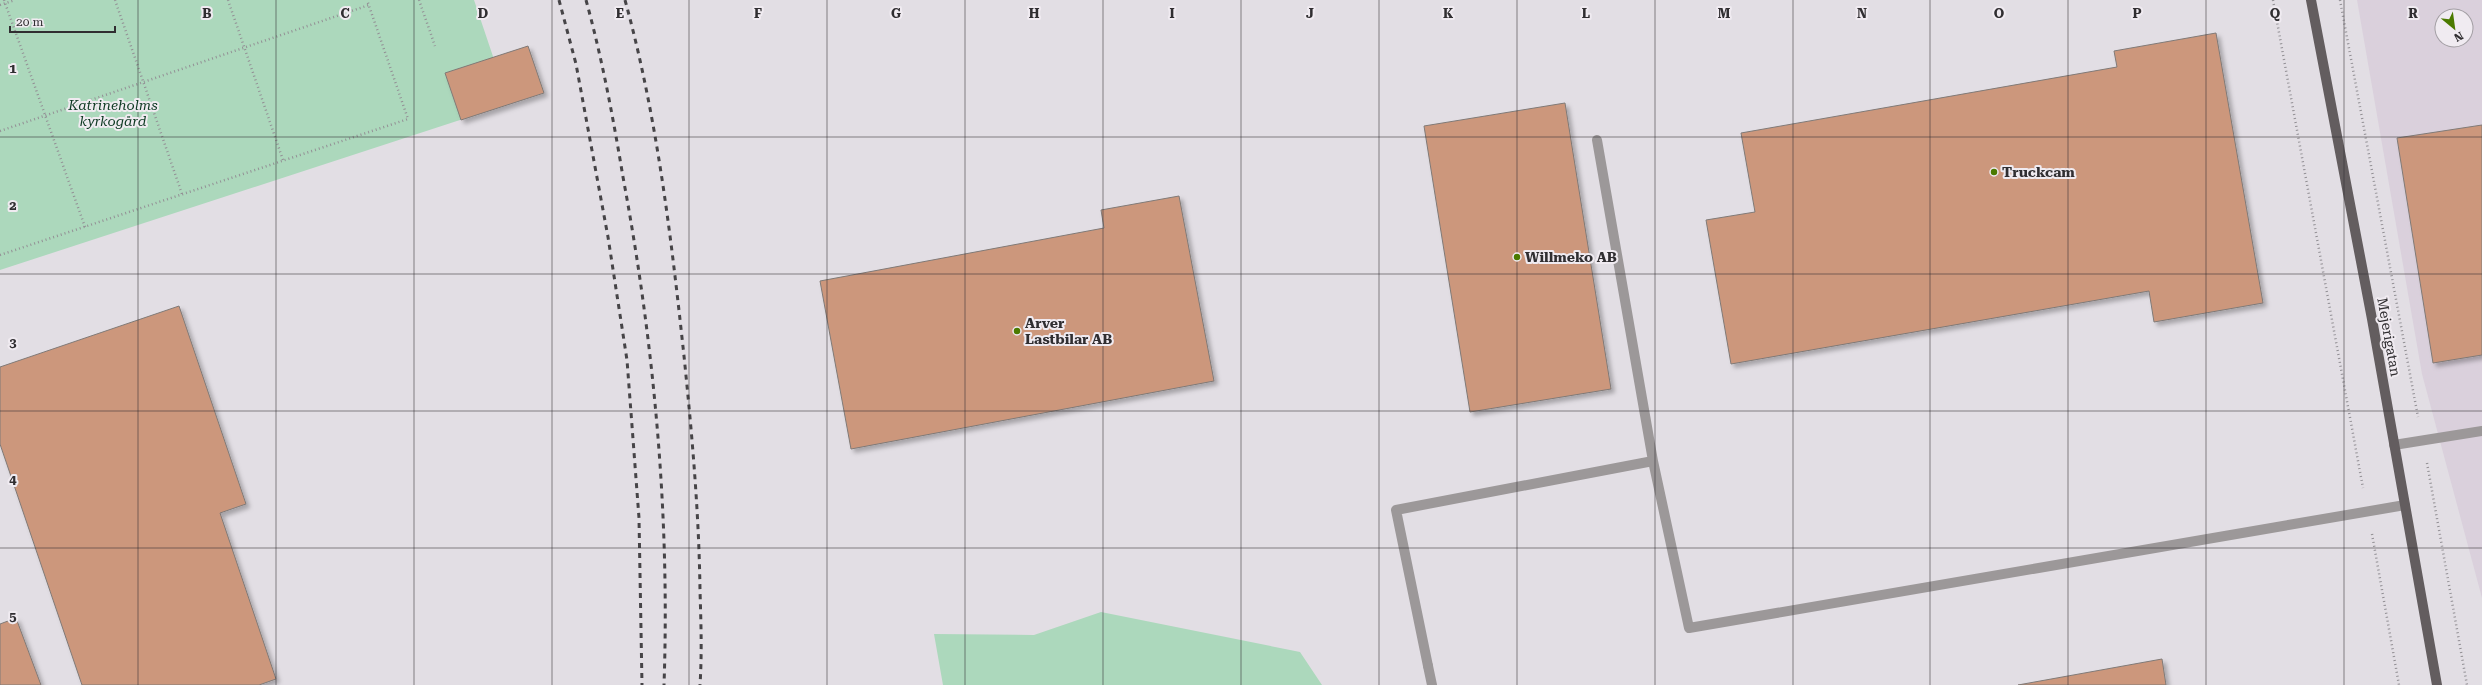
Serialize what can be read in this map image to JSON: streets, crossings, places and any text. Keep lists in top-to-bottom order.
{
  "streets": {
    "main road": ["Mejerigatan"]
  },
  "parks": ["Katrineholms kyrkogård"],
  "places": ["Truckcam", "Willmeko AB", "Arver Lastbilar AB"],
  "scale_bar": "20 m",
  "north": "bottom right",
  "grid": {
    "columns": [
      "B",
      "C",
      "D",
      "E",
      "F",
      "G",
      "H",
      "I",
      "J",
      "K",
      "L",
      "M",
      "N",
      "O",
      "P",
      "Q",
      "R"
    ],
    "rows": [
      "1",
      "2",
      "3",
      "4",
      "5"
    ]
  }
}
